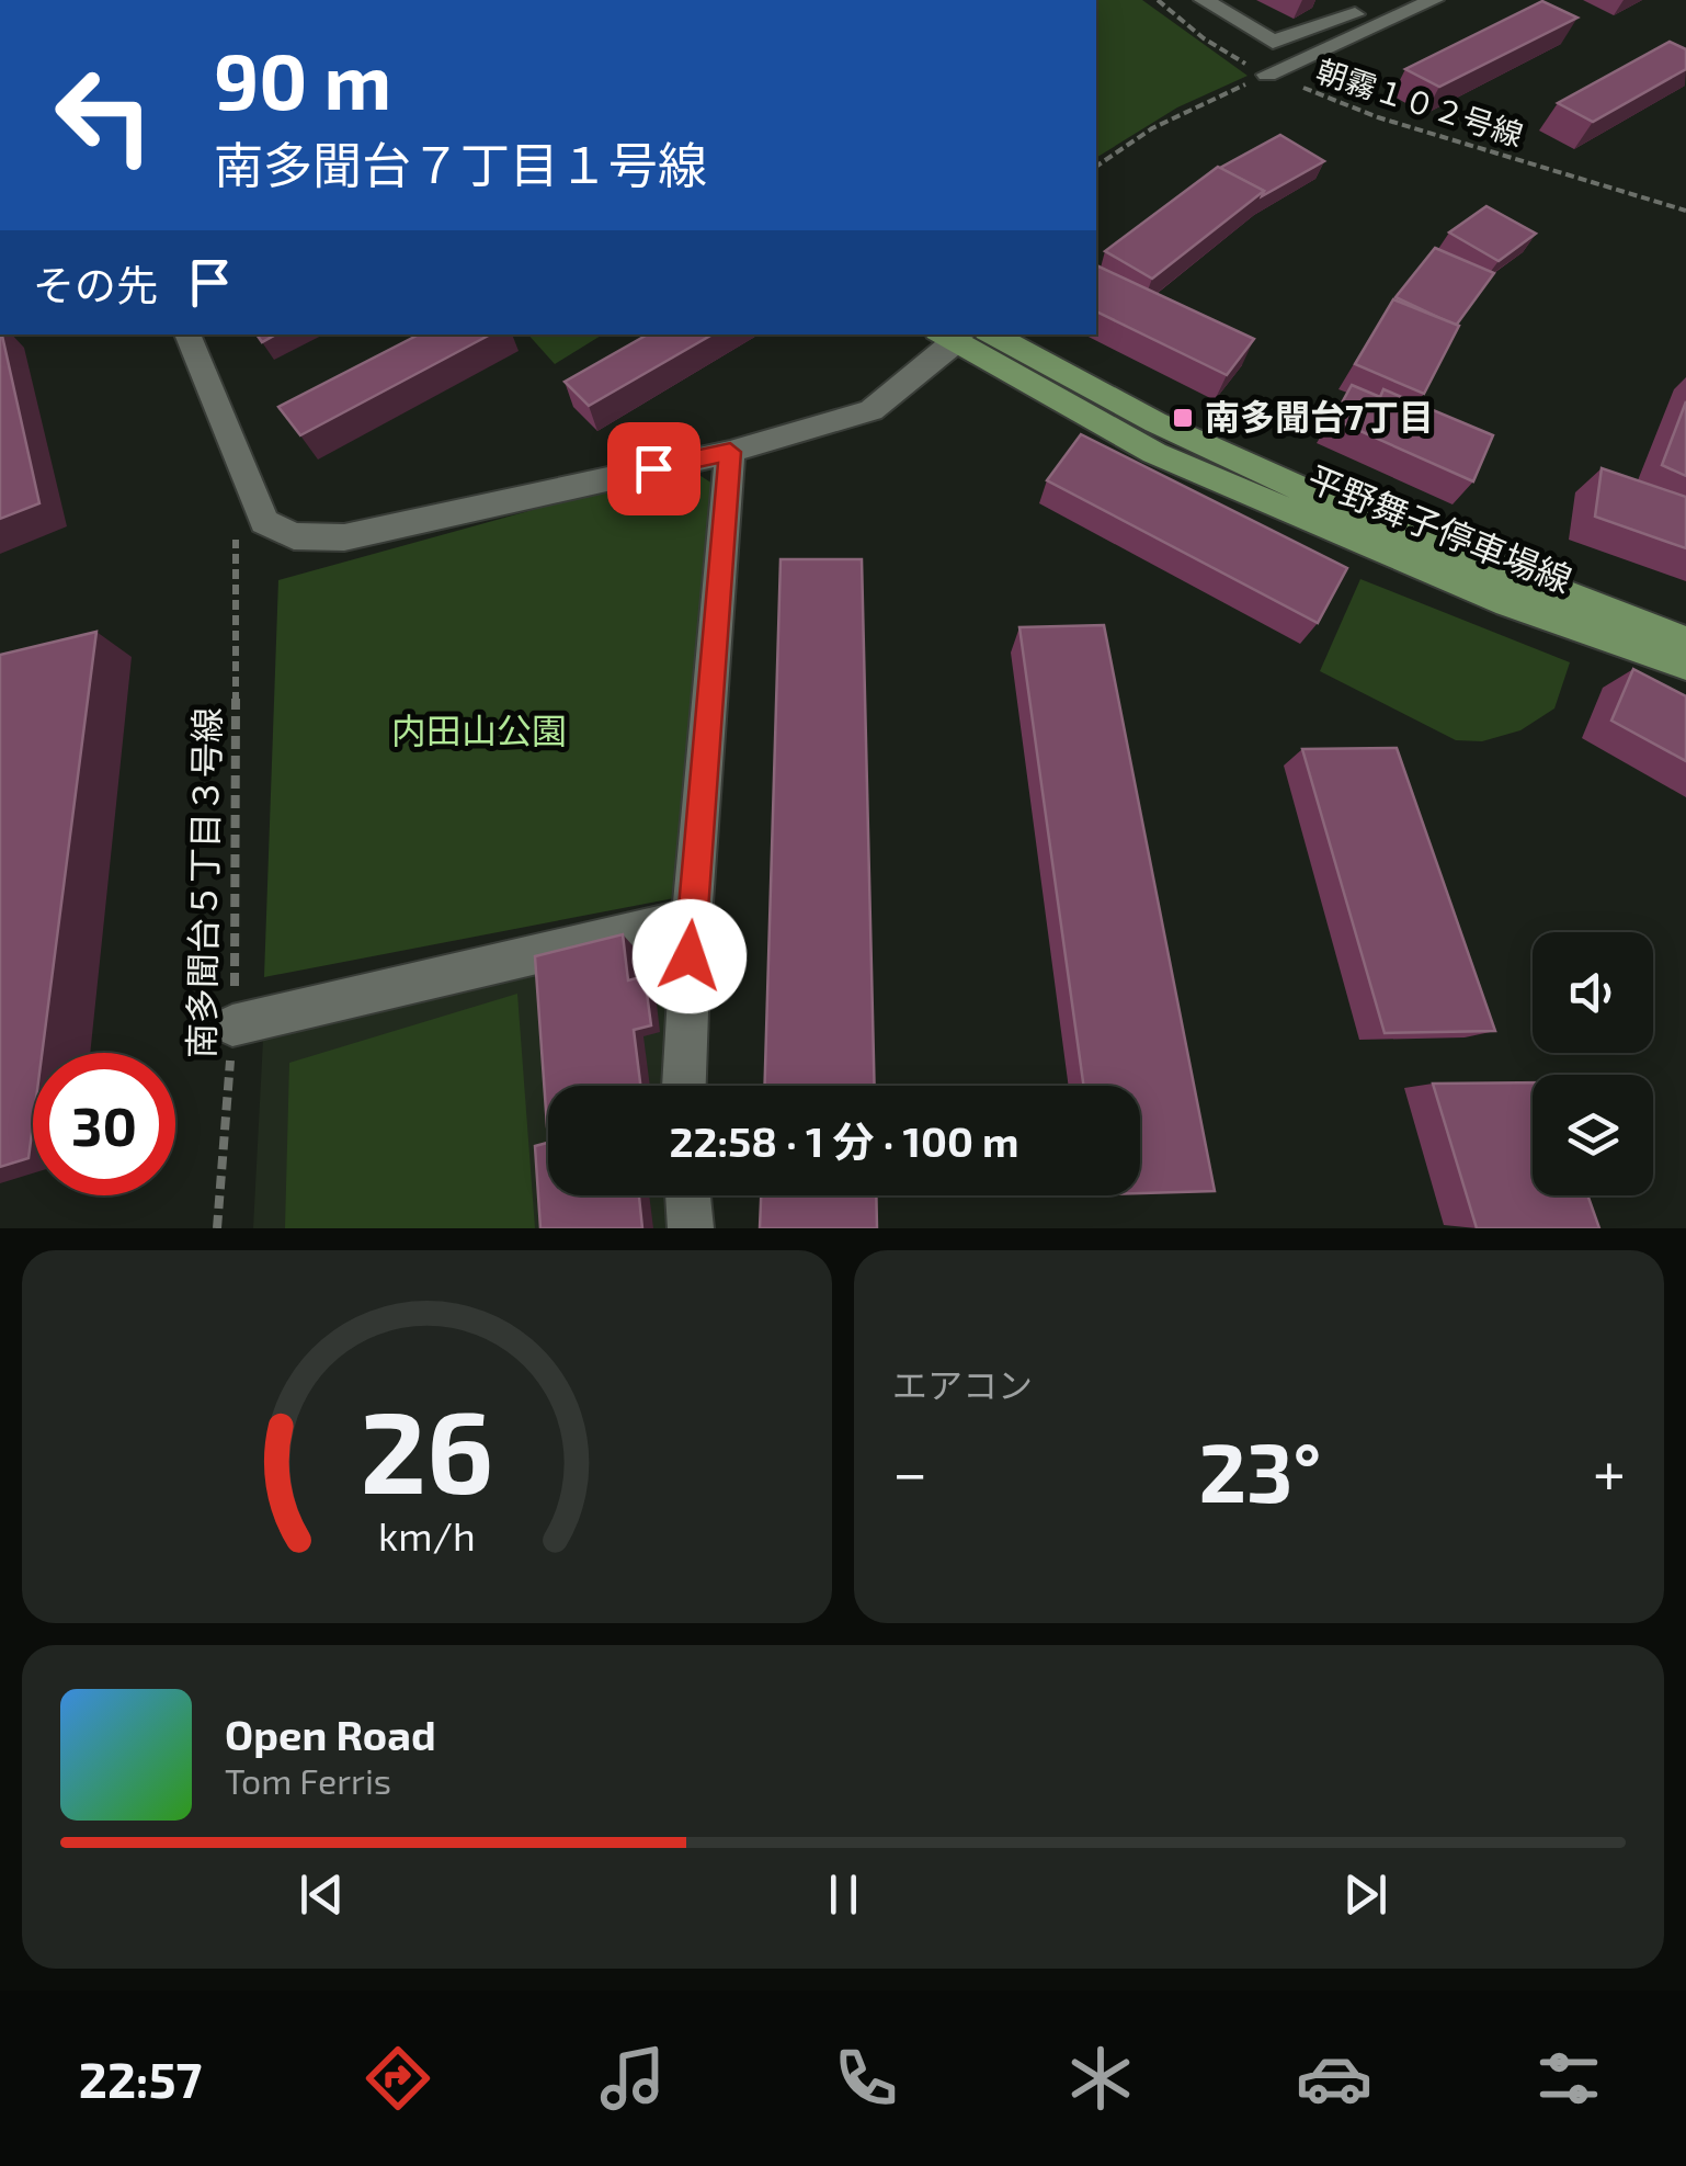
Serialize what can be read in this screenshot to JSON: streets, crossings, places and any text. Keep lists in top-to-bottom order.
{
  "streets": {
    "main road": ["平野舞子停車場線"],
    "path": ["朝霧１０２号線", "南多聞台５丁目３号線"]
  },
  "parks": ["内田山公園"],
  "places": {
    "transit": ["南多聞台7丁目"]
  },
  "page": {
    "turn": ["90 m", "南多聞台７丁目１号線"],
    "then": "その先",
    "limit": "30",
    "trip": "22:58 · 1 分 · 100 m",
    "tile": "エアコン",
    "heat": ["−", "23°", "+"],
    "song": ["Open Road", "Tom Ferris"],
    "tabs": "22:57",
    "gauge": ["26", "km/h"]
  }
}
